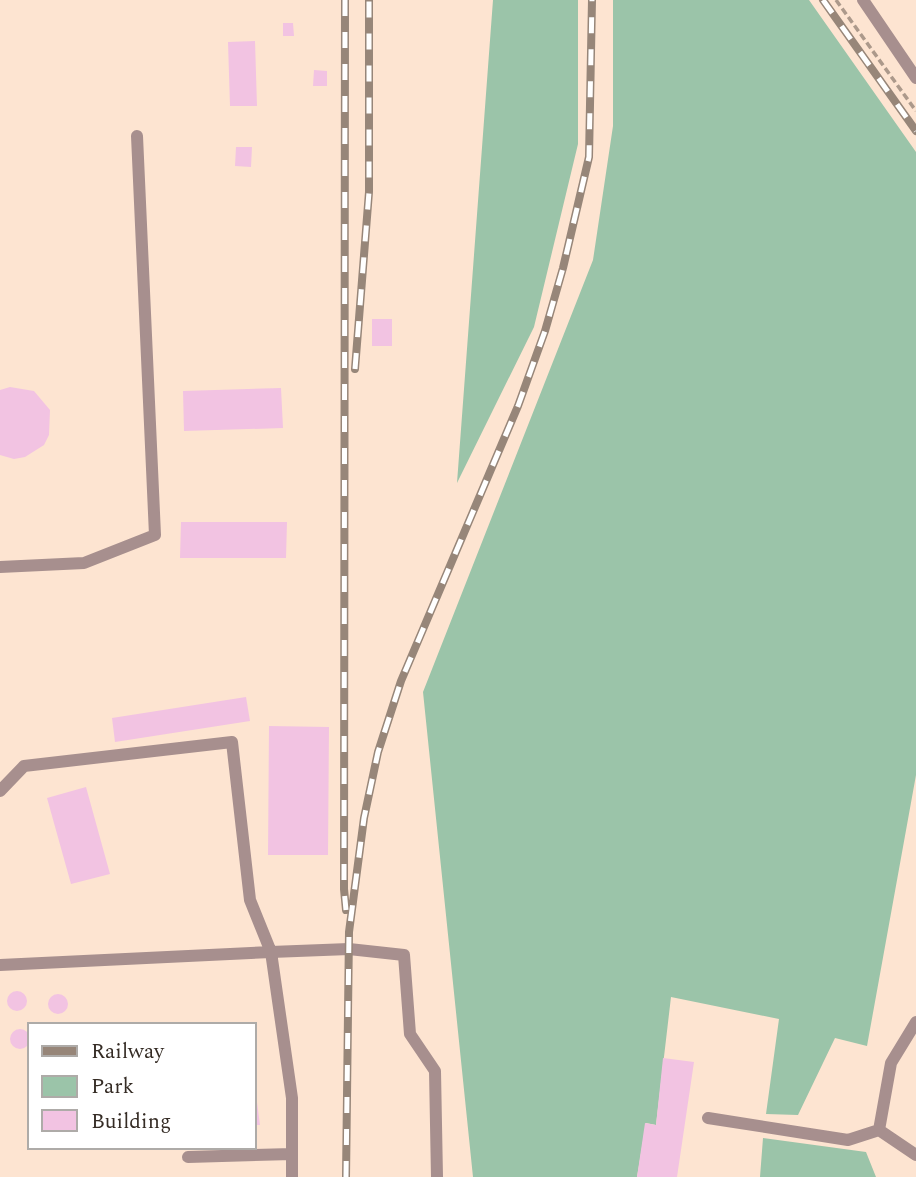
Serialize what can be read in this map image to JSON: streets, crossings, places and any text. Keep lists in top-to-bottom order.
{
  "legend": ["Railway", "Park", "Building"]
}
